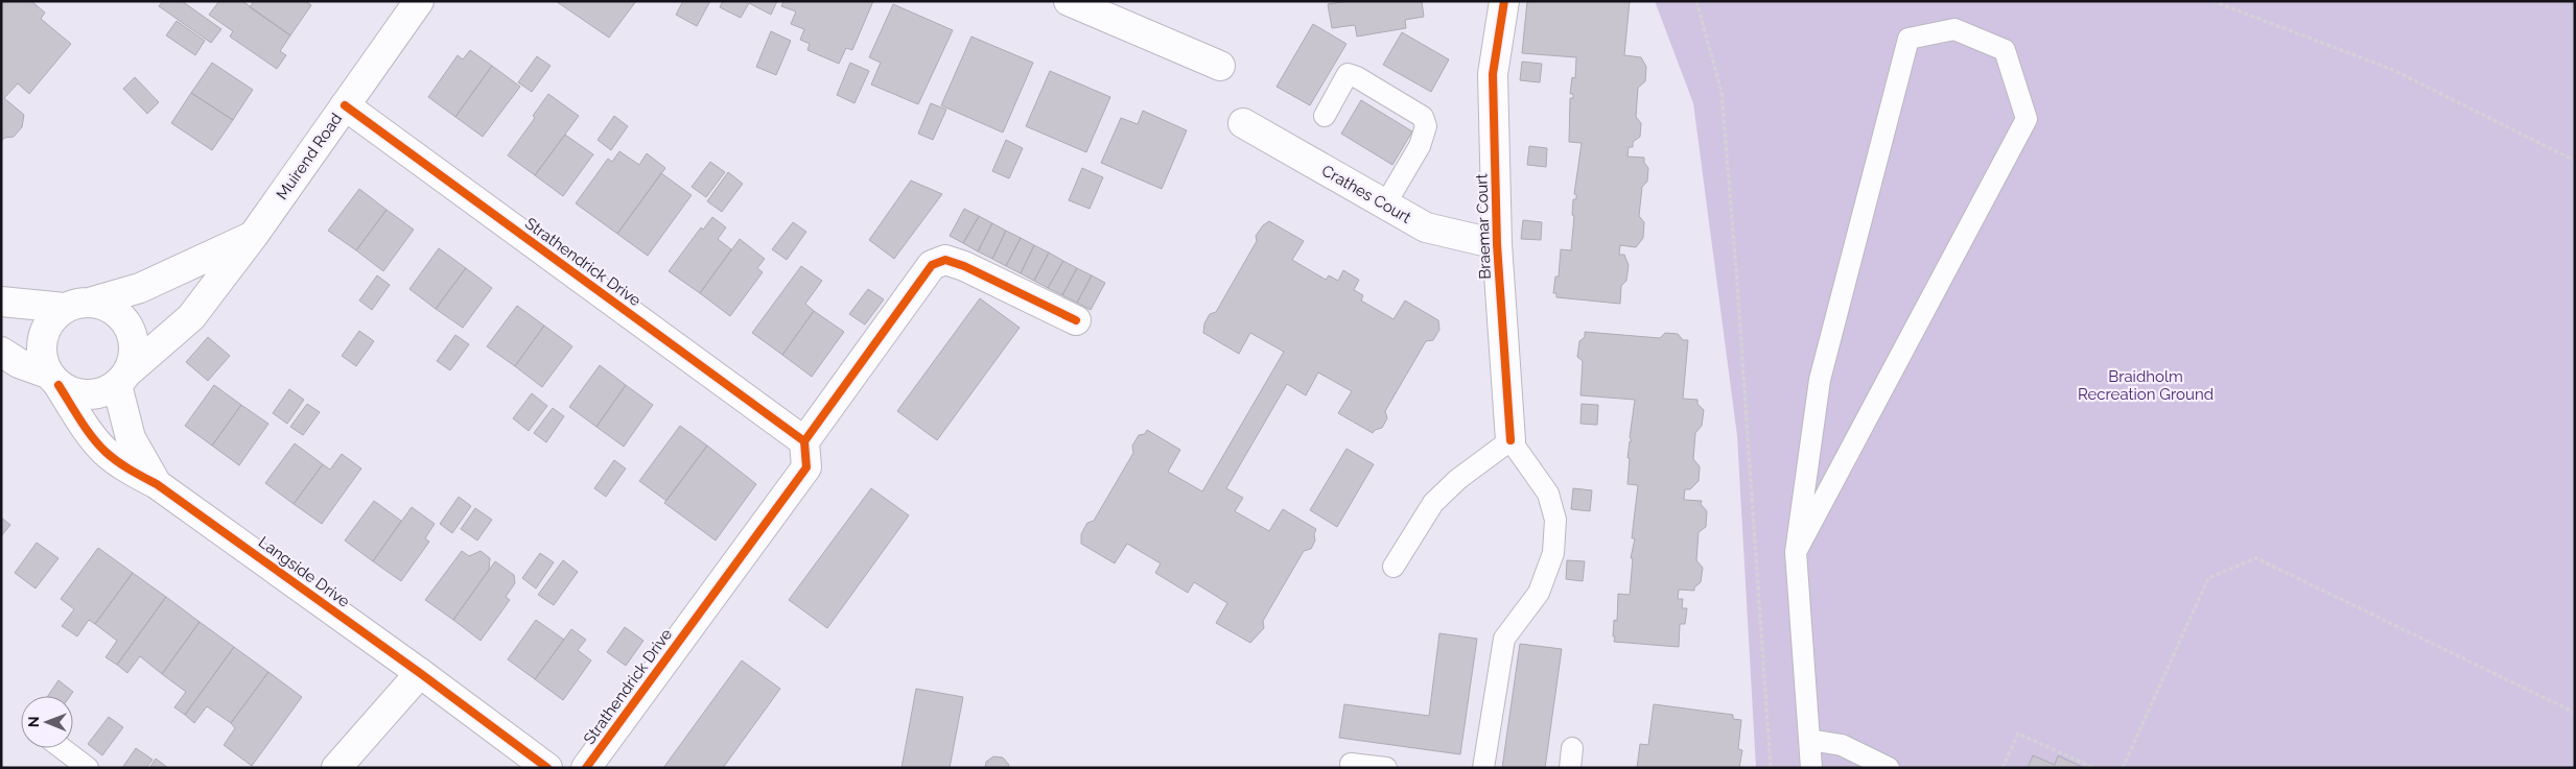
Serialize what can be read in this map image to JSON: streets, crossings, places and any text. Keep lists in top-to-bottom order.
{
  "streets": {
    "street": [
      "Muirend Road",
      "Crathes Court",
      "Braemar Court",
      "Strathendrick Drive",
      "Langside Drive"
    ]
  },
  "crossings": [
    ["Muirend Road", "Strathendrick Drive"],
    ["Muirend Road", "Langside Drive"],
    ["Crathes Court", "Braemar Court"]
  ],
  "parks": ["Braidholm Recreation Ground"],
  "north": "left"
}
